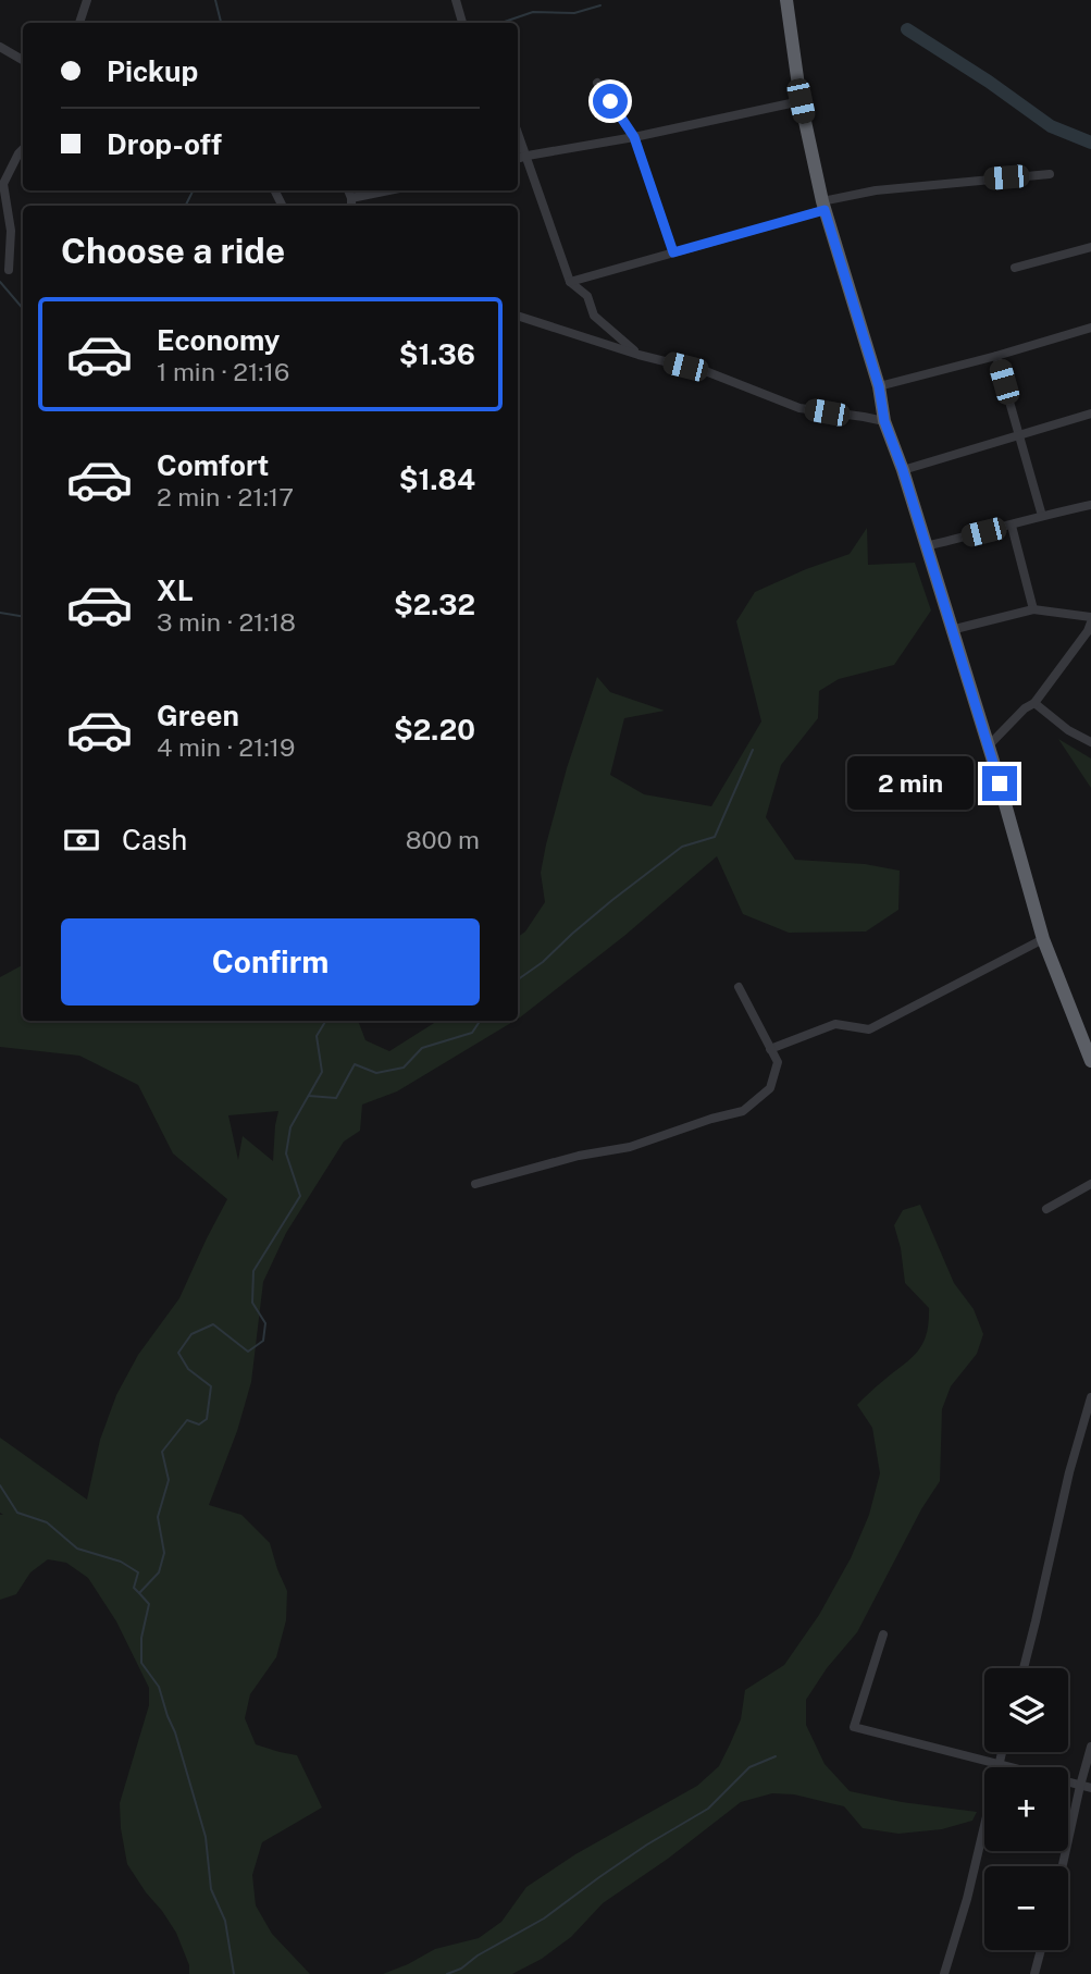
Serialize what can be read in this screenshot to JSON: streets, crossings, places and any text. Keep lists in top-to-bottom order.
{
  "page": {
    "banner": ["Pickup", "Drop-off"],
    "heading": "Choose a ride",
    "list": [
      {
        "name": "Economy",
        "note": "1 min · 21:16",
        "value": "$1.36"
      },
      {
        "name": "Comfort",
        "note": "2 min · 21:17",
        "value": "$1.84"
      },
      {
        "name": "XL",
        "note": "3 min · 21:18",
        "value": "$2.32"
      },
      {
        "name": "Green",
        "note": "4 min · 21:19",
        "value": "$2.20"
      }
    ],
    "bubble": "2 min",
    "pay": ["Cash", "800 m"],
    "buttons": "Confirm",
    "map_buttons": ["+", "−"]
  }
}
